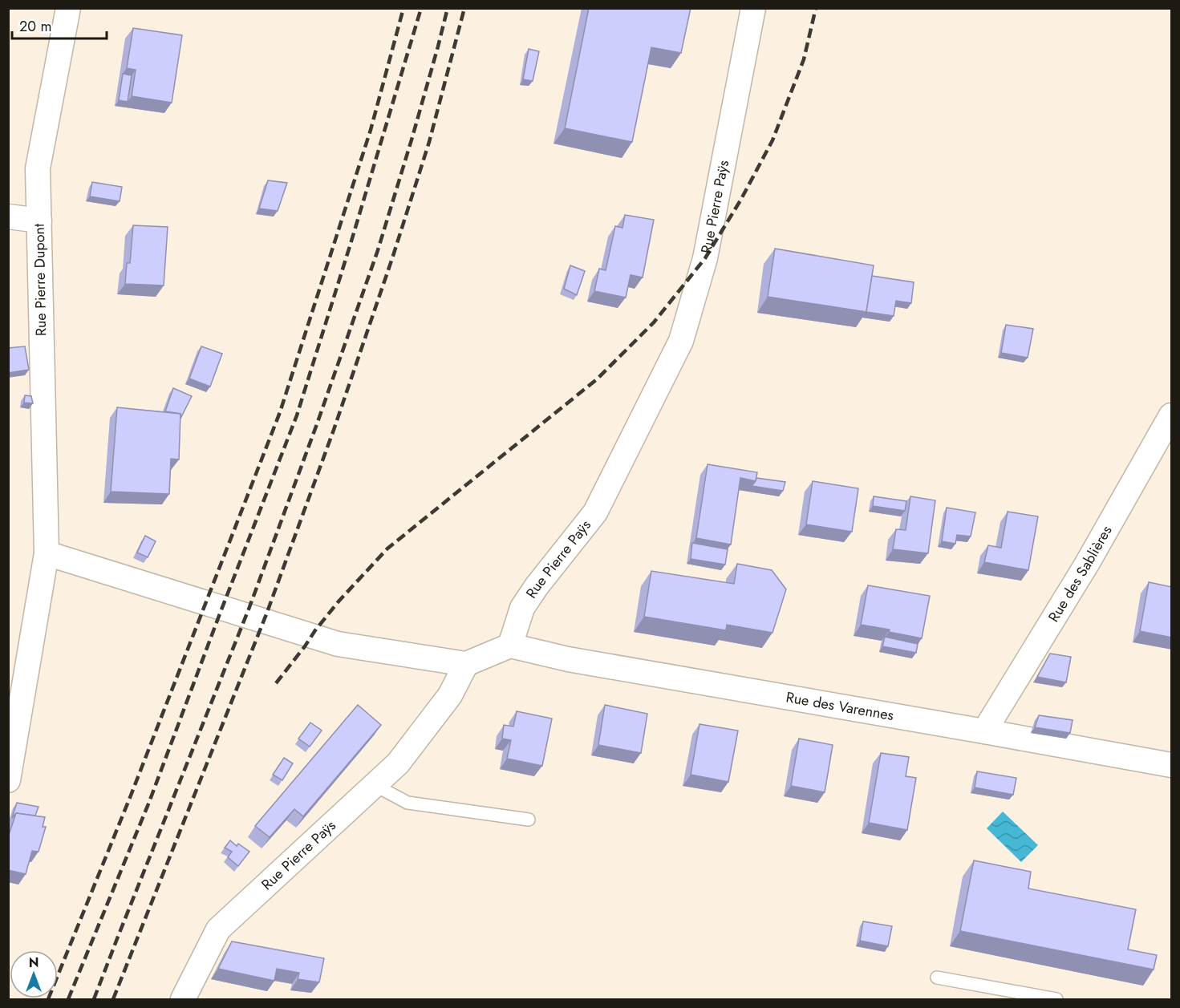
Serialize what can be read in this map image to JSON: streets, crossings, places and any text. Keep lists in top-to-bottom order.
{
  "streets": {
    "street": [
      "Rue Pierre Paÿs",
      "Rue Pierre Dupont",
      "Rue des Sablières",
      "Rue des Varennes"
    ]
  },
  "crossings": [
    ["Rue Pierre Paÿs", "Rue des Varennes"],
    ["Rue des Sablières", "Rue des Varennes"]
  ],
  "scale_bar": "20 m",
  "north": "top"
}
